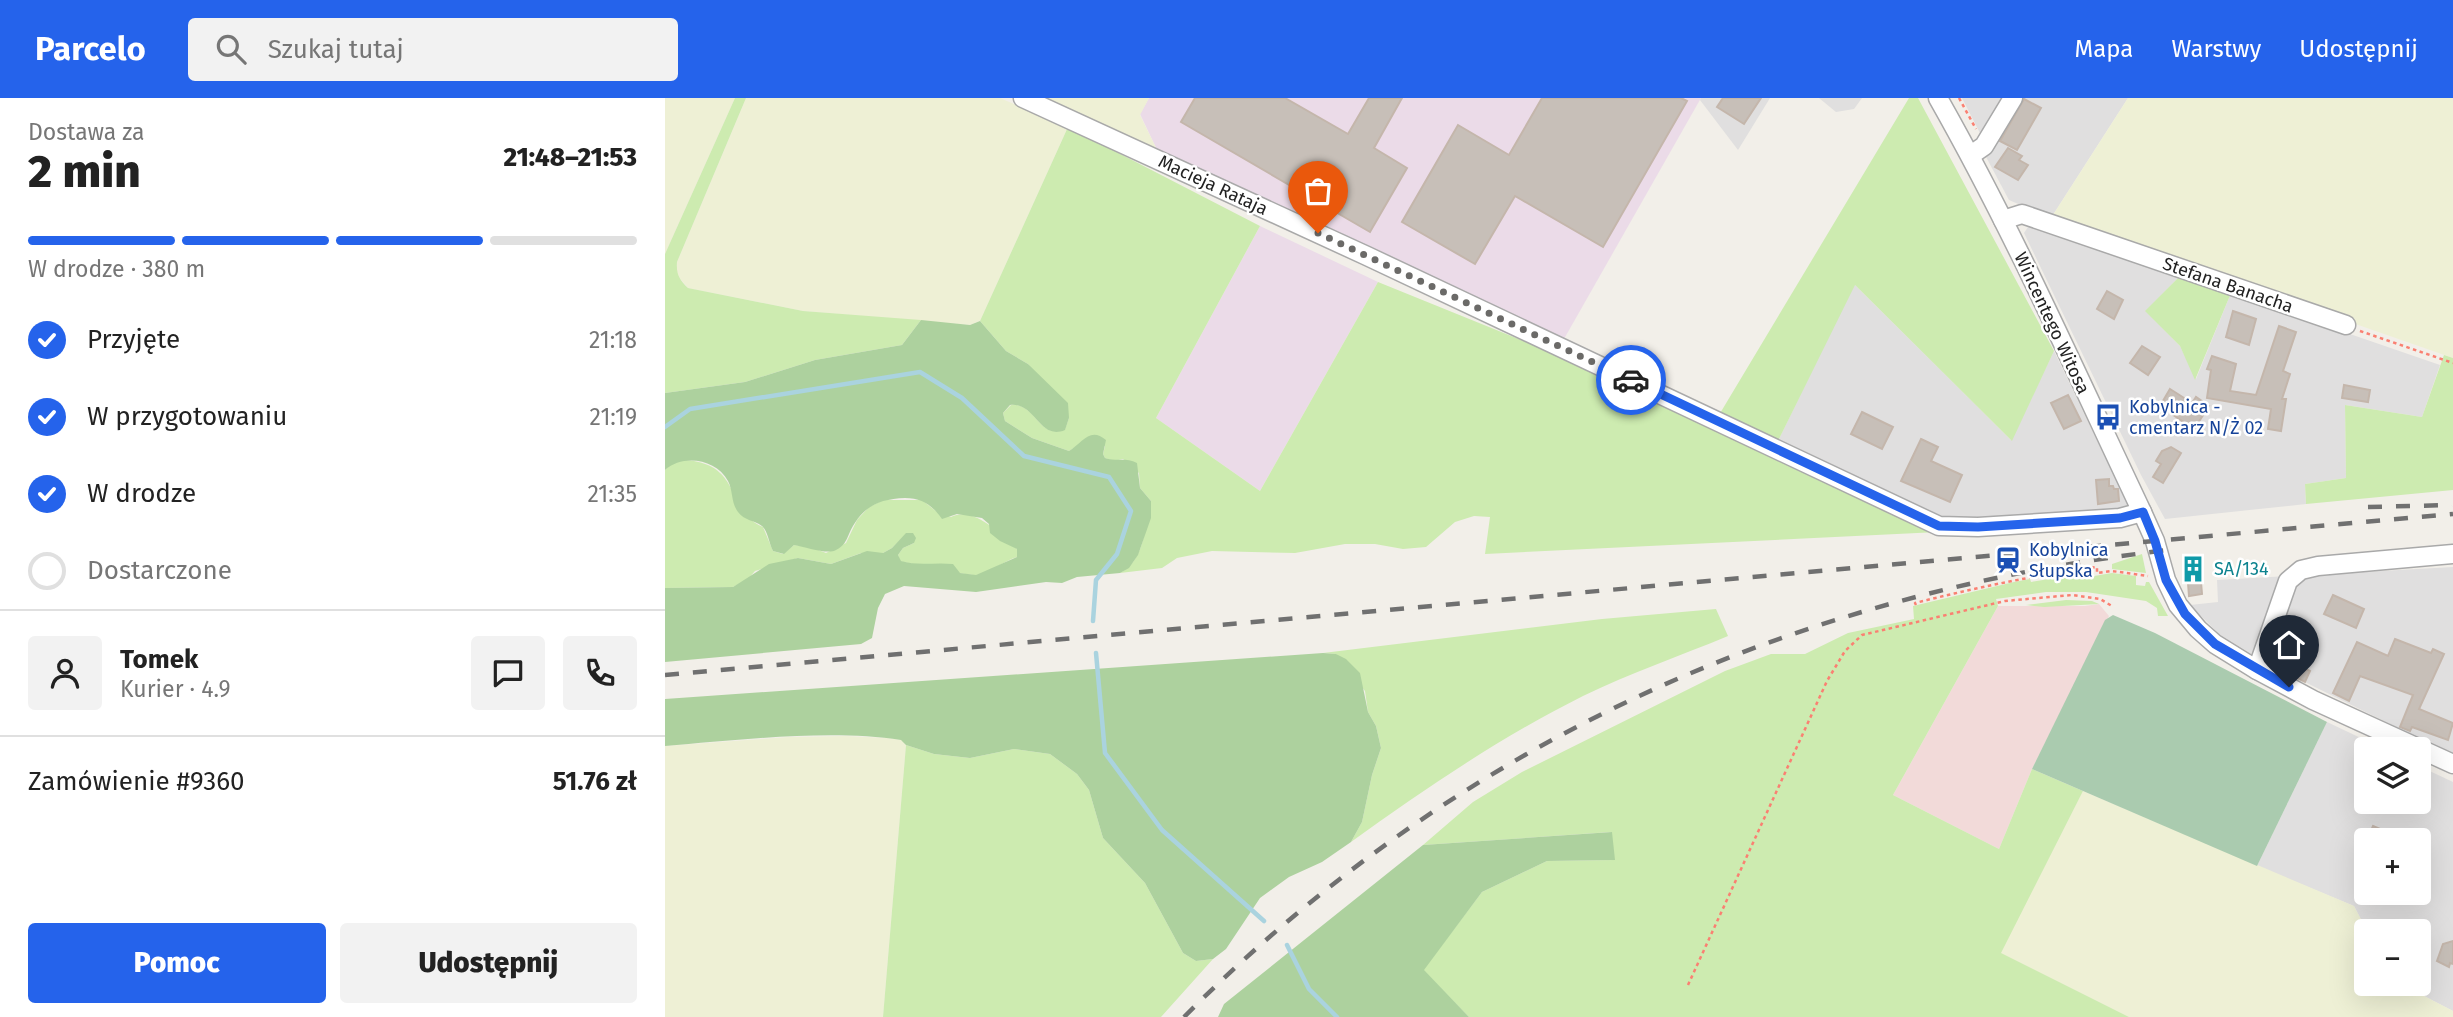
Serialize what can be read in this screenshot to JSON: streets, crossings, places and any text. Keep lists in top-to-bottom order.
{
  "streets": {
    "street": ["Macieja Rataja", "Stefana Banacha", "Wincentego Witosa"]
  },
  "crossings": [
    ["Macieja Rataja", "Wincentego Witosa"],
    ["Stefana Banacha", "Wincentego Witosa"]
  ],
  "places": {
    "bus stop": ["Kobylnica - cmentarz N/Ż 02"],
    "station": ["Kobylnica Słupska"],
    "building": ["SA/134"]
  },
  "page": {
    "header": "Parcelo",
    "search": "Szukaj tutaj",
    "nav": ["Mapa", "Warstwy", "Udostępnij"],
    "heading": ["2 min", "Dostawa za", "21:48–21:53"],
    "panel": [
      "Tomek",
      "Kurier · 4.9",
      "Zamówienie #9360",
      "51.76 zł"
    ],
    "bar": "W drodze · 380 m",
    "list": [
      ["Przyjęte", "21:18"],
      ["W przygotowaniu", "21:19"],
      ["W drodze", "21:35"],
      "Dostarczone"
    ],
    "map_buttons": ["+", "−"],
    "buttons": ["Pomoc", "Udostępnij"]
  }
}
